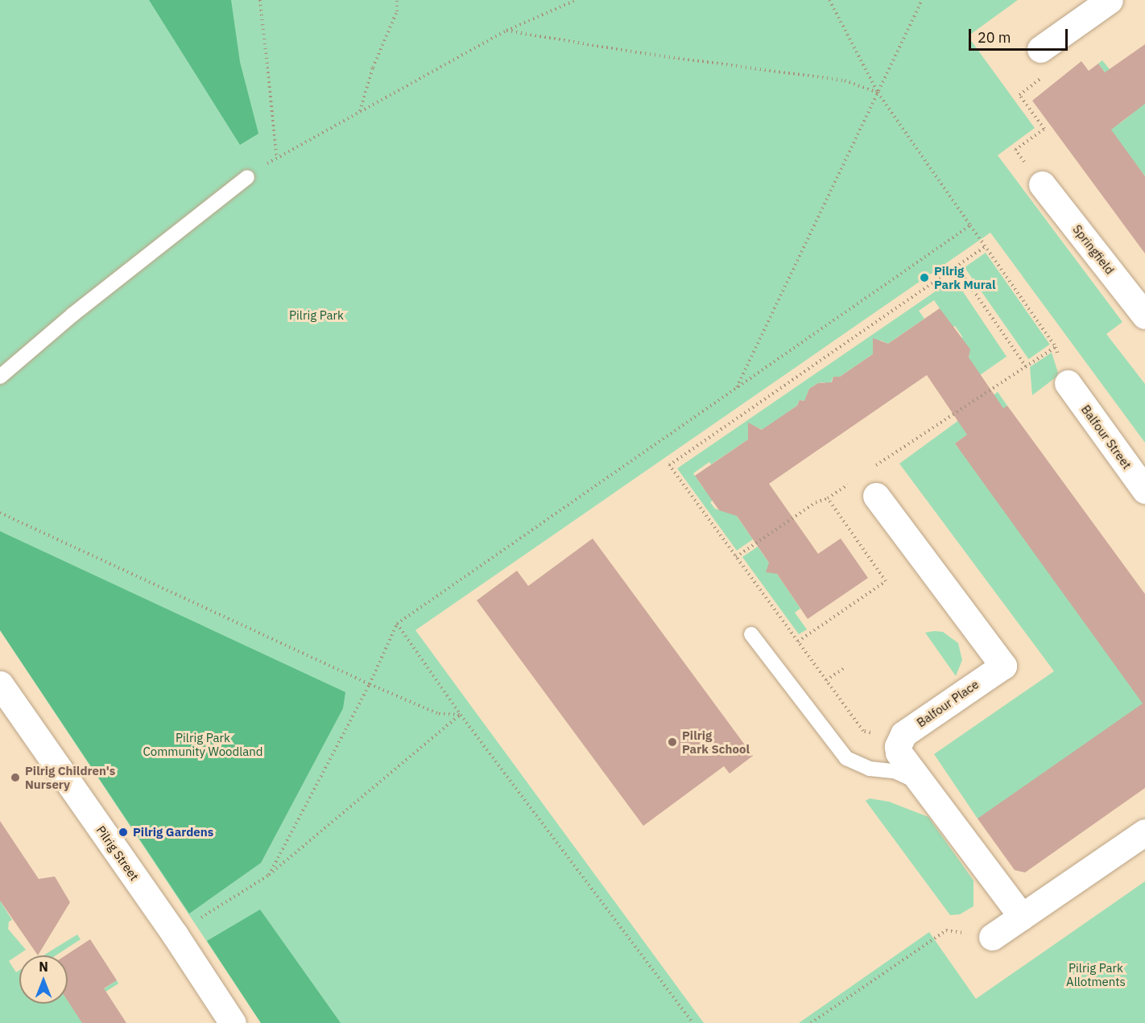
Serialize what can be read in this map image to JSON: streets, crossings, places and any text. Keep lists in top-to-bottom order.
{
  "streets": {
    "street": [
      "Springfield",
      "Balfour Street",
      "Balfour Place",
      "Pilrig Street"
    ]
  },
  "parks": ["Pilrig Park", "Pilrig Park Community Woodland", "Pilrig Park Allotments"],
  "places": [
    "Pilrig Park Mural",
    "Pilrig Park School",
    "Pilrig Children's Nursery",
    "Pilrig Gardens"
  ],
  "scale_bar": "20 m",
  "north": "top"
}
